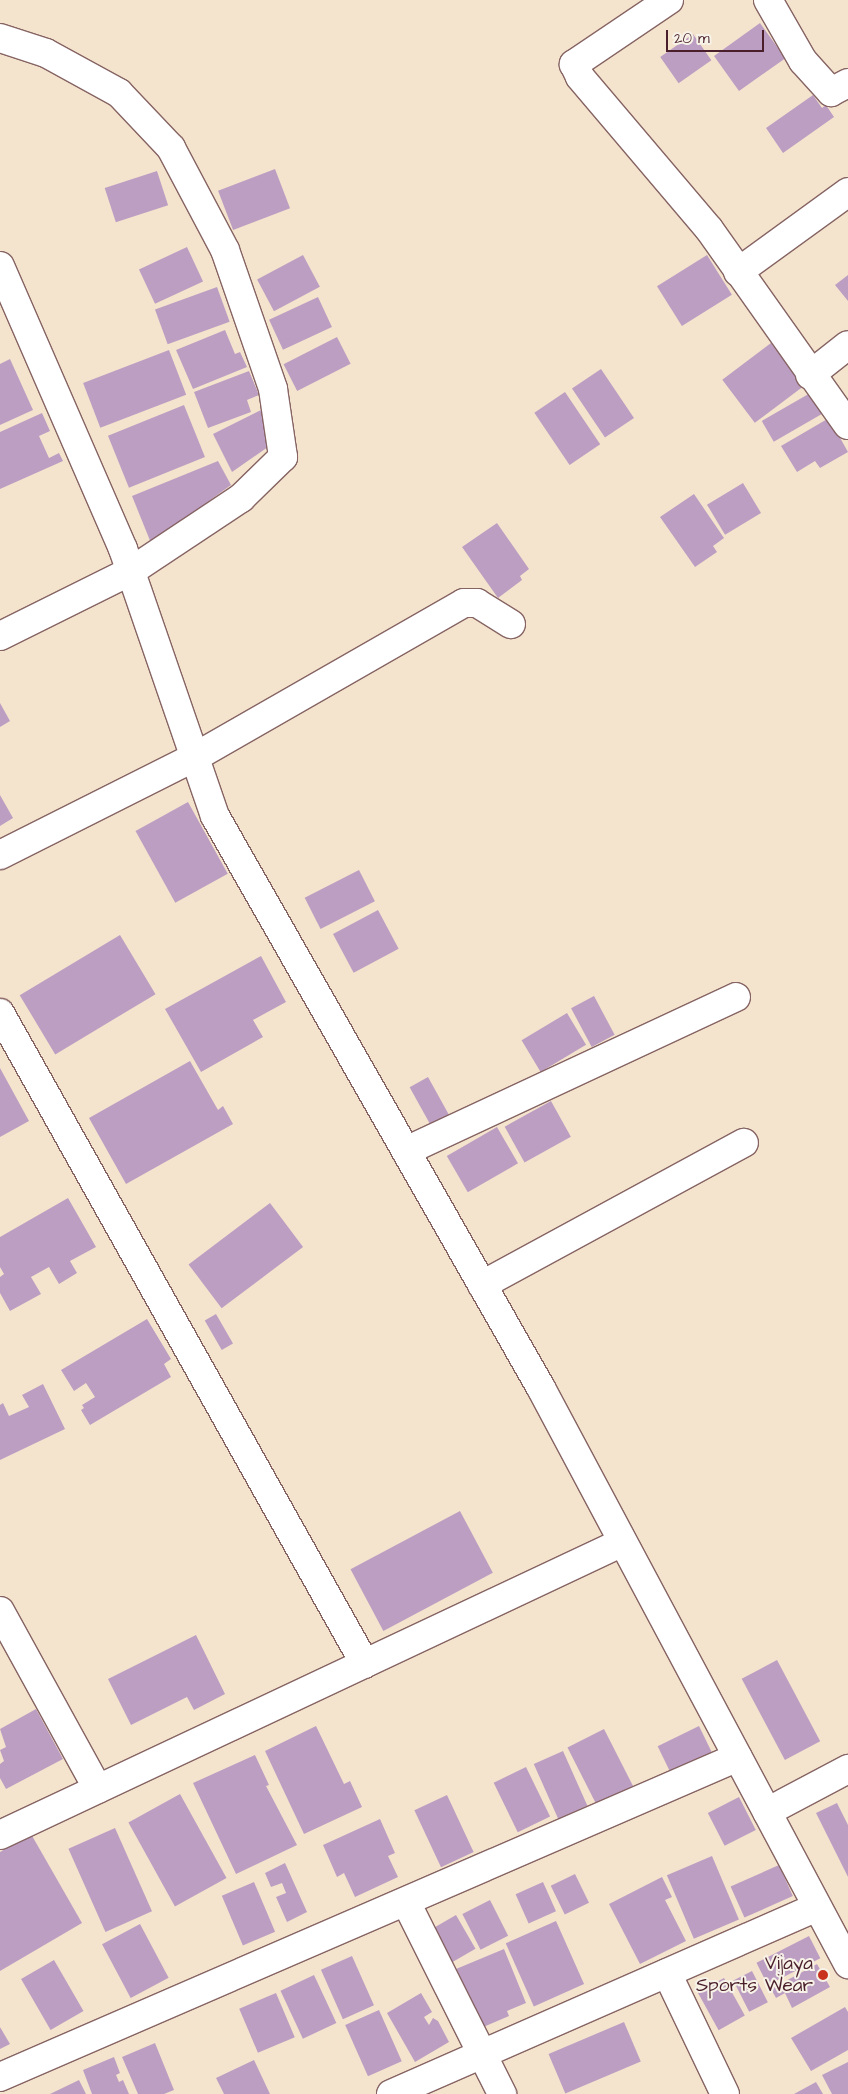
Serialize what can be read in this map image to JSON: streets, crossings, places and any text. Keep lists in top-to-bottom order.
{
  "places": ["Vijaya Sports Wear"],
  "scale_bar": "20 m"
}
